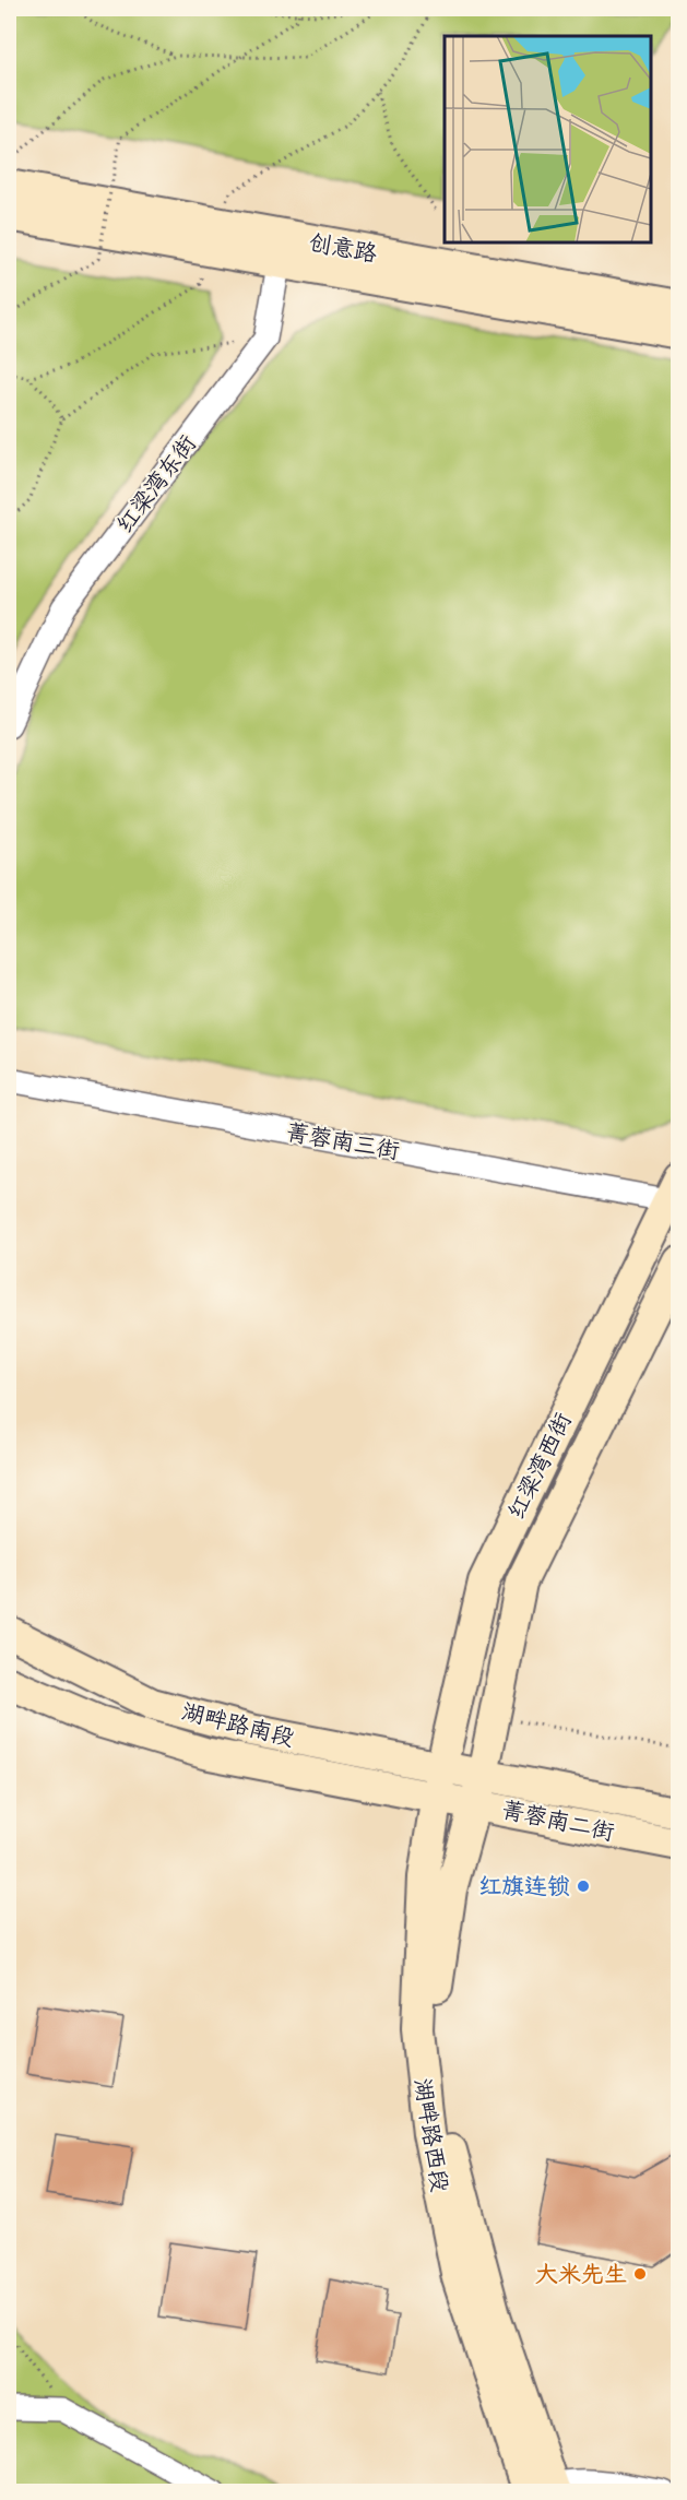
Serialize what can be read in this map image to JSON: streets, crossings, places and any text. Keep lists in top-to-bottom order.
{
  "streets": {
    "main road": [
      "创意路",
      "红梁湾西街",
      "湖畔路南段",
      "菁蓉南二街",
      "湖畔路西段"
    ],
    "street": ["红梁湾东街", "菁蓉南三街"]
  },
  "crossings": [
    ["创意路", "红梁湾东街"],
    ["菁蓉南三街", "红梁湾西街"],
    ["红梁湾西街", "湖畔路南段"],
    ["红梁湾西街", "菁蓉南二街"],
    ["红梁湾西街", "湖畔路西段"],
    ["湖畔路南段", "菁蓉南二街"],
    ["湖畔路南段", "湖畔路西段"],
    ["菁蓉南二街", "湖畔路西段"]
  ],
  "places": ["红旗连锁", "大米先生"]
}
